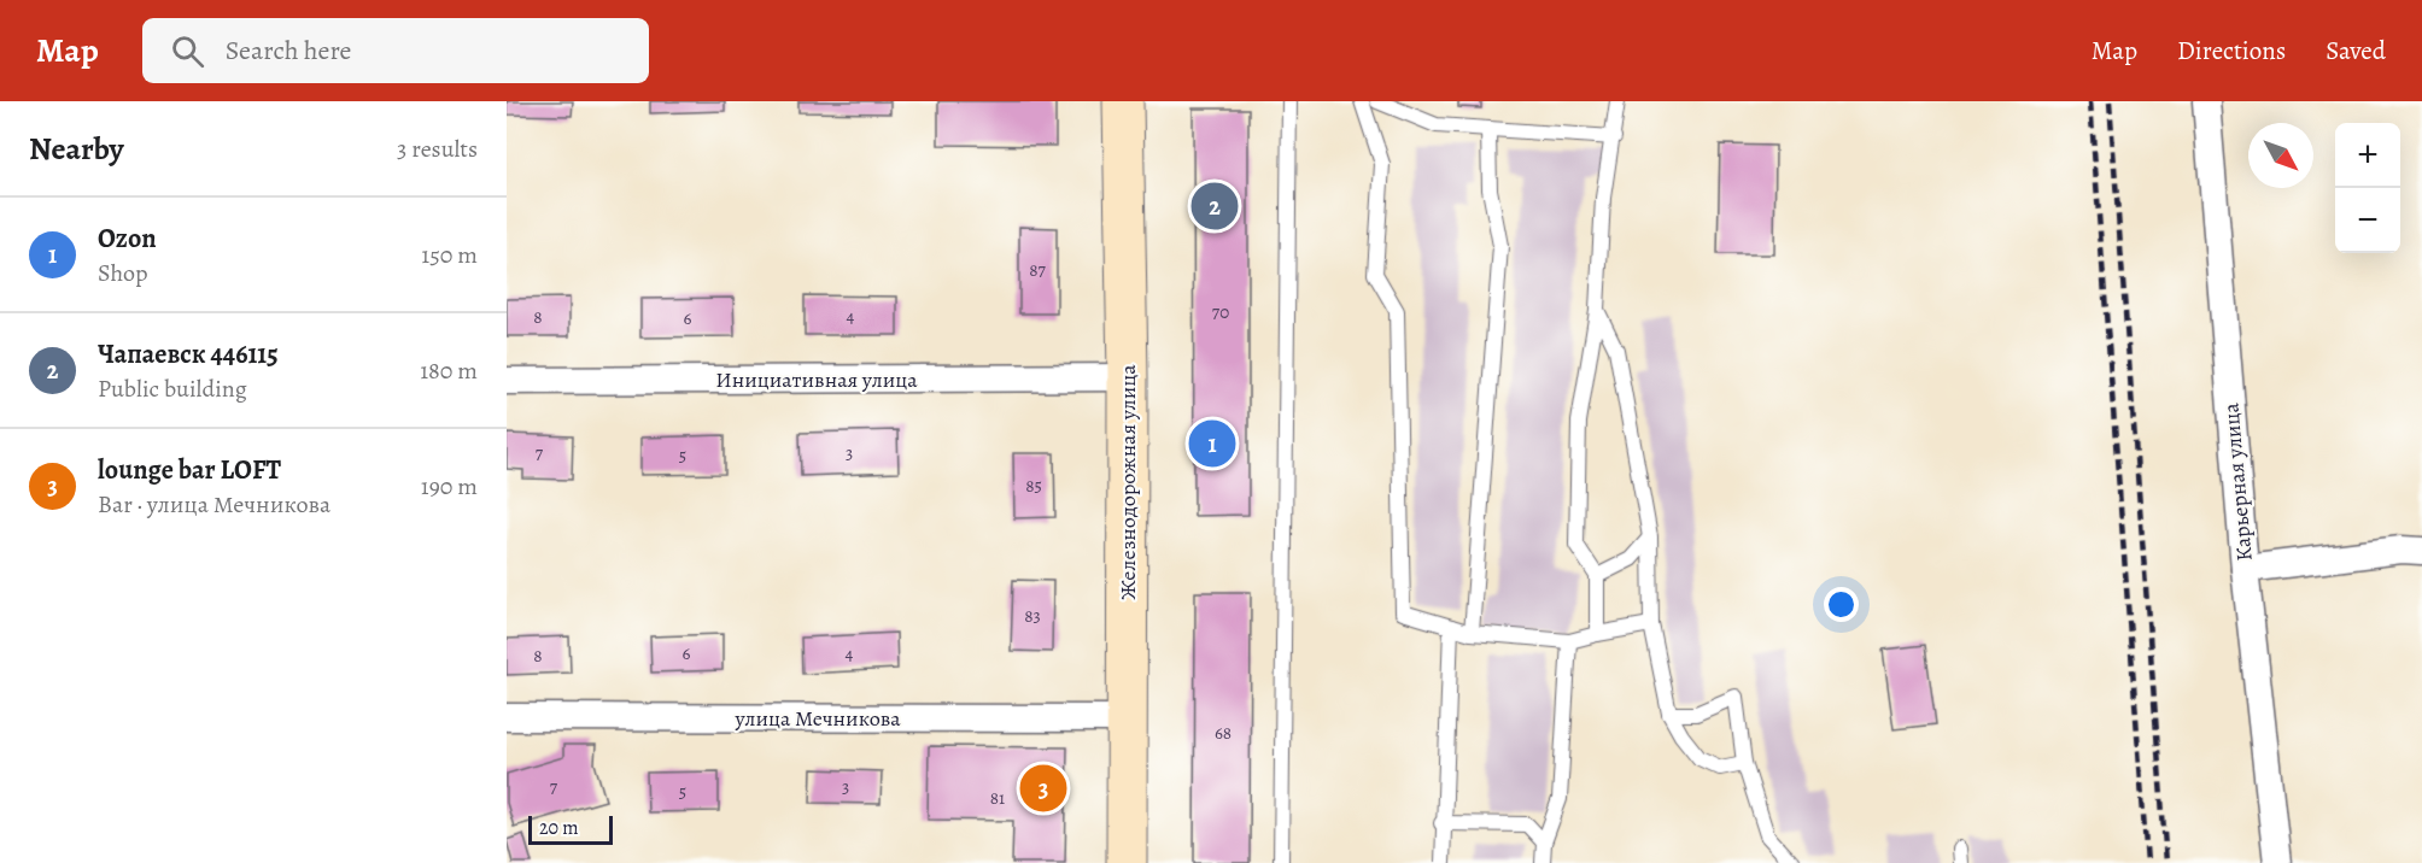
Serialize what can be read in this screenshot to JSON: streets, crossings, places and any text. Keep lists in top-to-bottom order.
{
  "streets": {
    "main road": ["Железнодорожная улица"],
    "street": ["Инициативная улица", "Карьерная улица", "улица Мечникова"]
  },
  "crossings": [
    ["Инициативная улица", "Железнодорожная улица"],
    ["Железнодорожная улица", "улица Мечникова"]
  ],
  "house_numbers": [
    "87",
    "70",
    "4",
    "8",
    "6",
    "7",
    "3",
    "5",
    "85",
    "83",
    "6",
    "4",
    "8",
    "68",
    "7",
    "3",
    "5",
    "81"
  ],
  "scale_bar": "20 m",
  "north": "bottom right",
  "page": {
    "header": "Map",
    "search": "Search here",
    "nav": ["Map", "Directions", "Saved"],
    "heading": ["Nearby", "3 results"],
    "map_buttons": ["+", "−"],
    "pins": ["2", "1", "3"],
    "list": [
      {
        "mark": "1",
        "name": "Ozon",
        "note": "Shop",
        "value": "150 m"
      },
      {
        "mark": "2",
        "name": "Чапаевск 446115",
        "note": "Public building",
        "value": "180 m"
      },
      {
        "mark": "3",
        "name": "lounge bar LOFT",
        "note": "Bar · улица Мечникова",
        "value": "190 m"
      }
    ],
    "scale": "20 m"
  }
}
